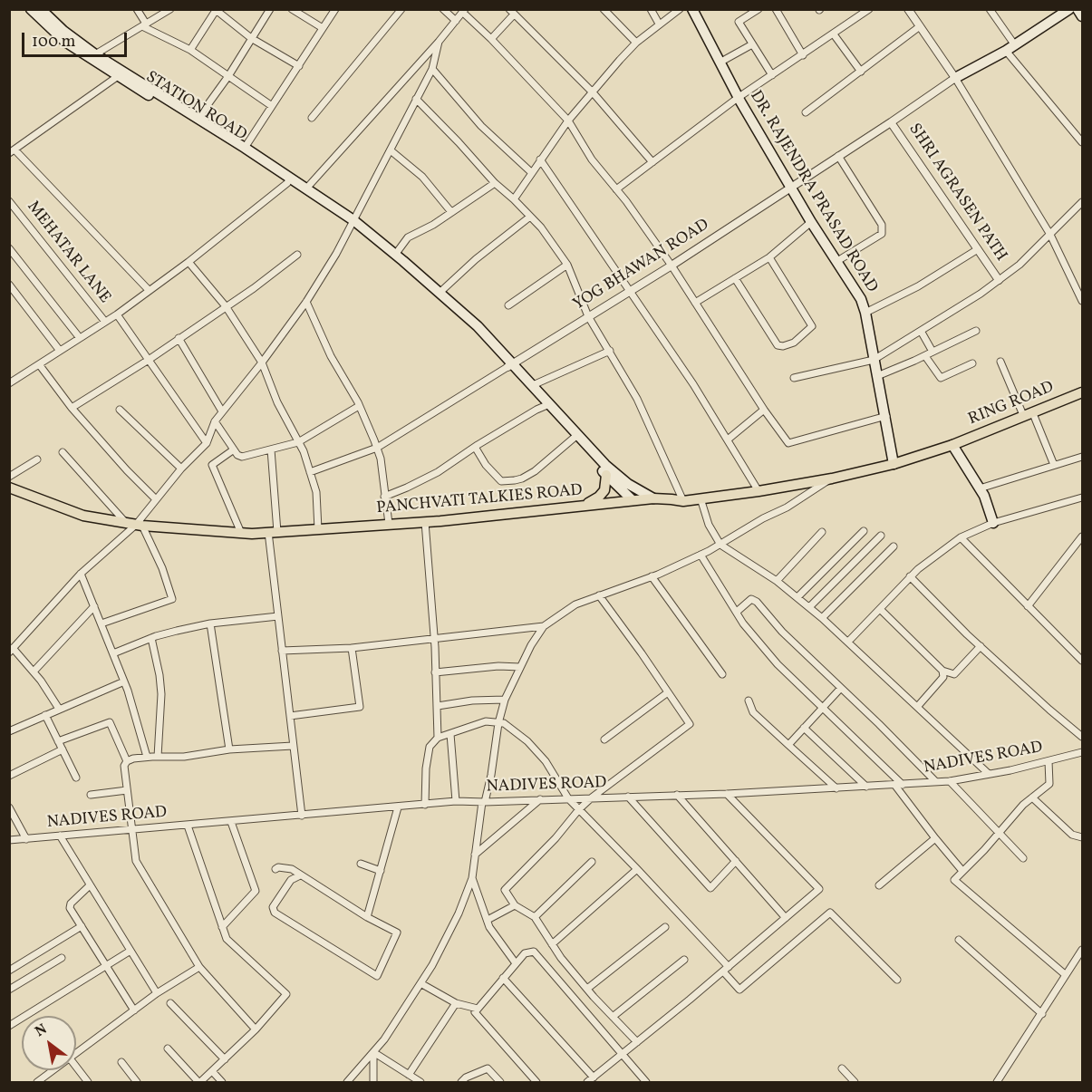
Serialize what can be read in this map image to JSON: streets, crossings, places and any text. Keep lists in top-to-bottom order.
{
  "streets": {
    "main road": [
      "STATION ROAD",
      "DR. RAJENDRA PRASAD ROAD",
      "RING ROAD",
      "PANCHVATI TALKIES ROAD"
    ],
    "street": [
      "SHRI AGRASEN PATH",
      "MEHATAR LANE",
      "YOG BHAWAN ROAD",
      "NADIVES ROAD"
    ]
  },
  "crossings": [
    ["DR. RAJENDRA PRASAD ROAD", "YOG BHAWAN ROAD"],
    ["DR. RAJENDRA PRASAD ROAD", "PANCHVATI TALKIES ROAD"],
    ["SHRI AGRASEN PATH", "YOG BHAWAN ROAD"],
    ["RING ROAD", "PANCHVATI TALKIES ROAD"]
  ],
  "scale_bar": "100 m",
  "north": "top left"
}
